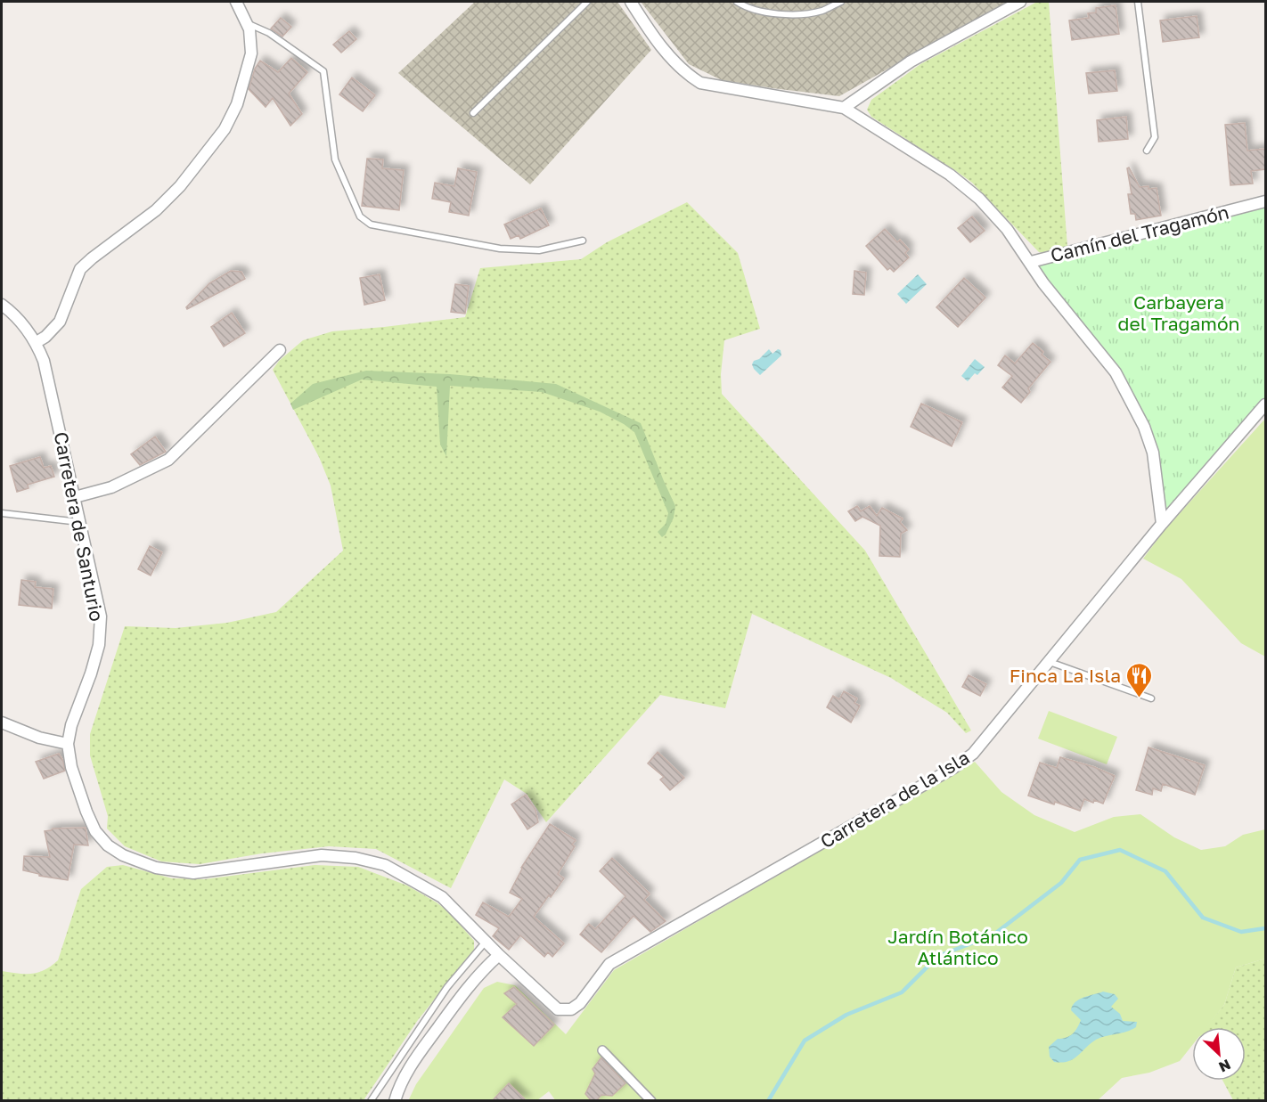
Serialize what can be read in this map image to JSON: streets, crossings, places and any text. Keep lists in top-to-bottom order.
{
  "streets": {
    "street": ["Camín del Tragamón", "Carretera de Santurio", "Carretera de la Isla"]
  },
  "crossings": [
    ["Carretera de Santurio", "Carretera de la Isla"]
  ],
  "parks": ["Carbayera del Tragamón", "Jardín Botánico Atlántico"],
  "places": {
    "restaurant": ["Finca La Isla"]
  },
  "north": "bottom right"
}
